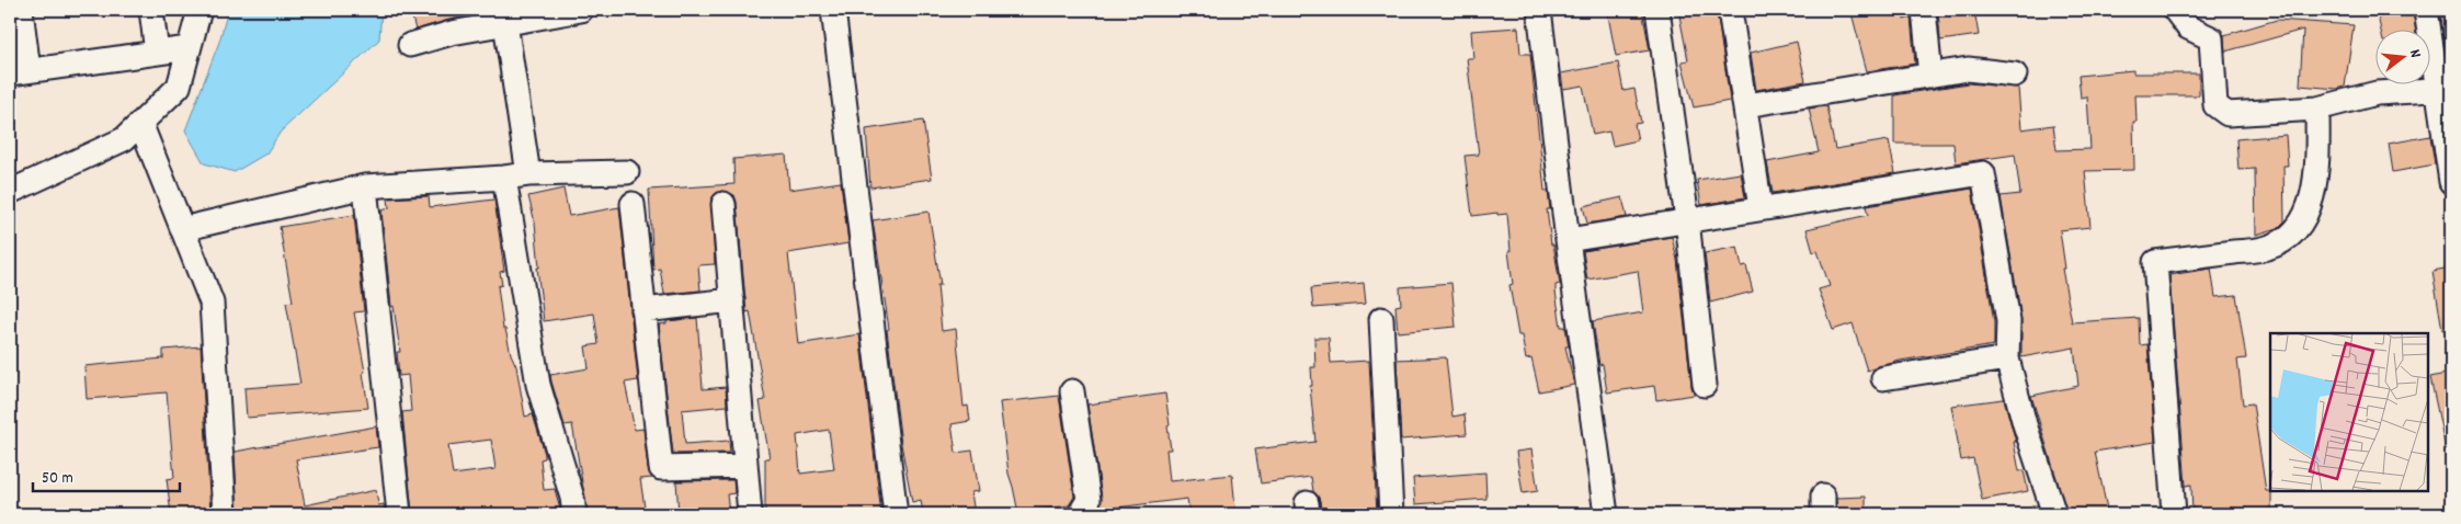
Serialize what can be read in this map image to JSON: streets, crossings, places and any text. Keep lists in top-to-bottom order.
{
  "scale_bar": "50 m",
  "north": "right"
}
